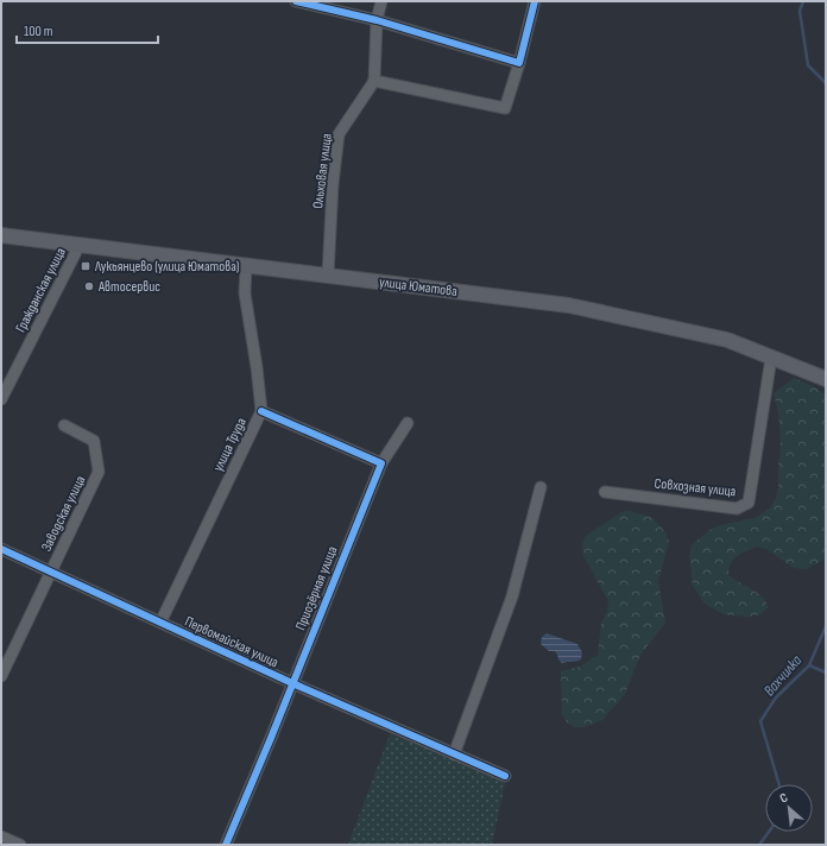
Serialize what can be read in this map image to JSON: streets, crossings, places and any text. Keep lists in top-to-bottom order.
{
  "streets": {
    "main road": ["улица Юматова"],
    "street": [
      "Ольховая улица",
      "Гражданская улица",
      "улица Труда",
      "Совхозная улица",
      "Заводская улица",
      "Приозёрная улица",
      "Первомайская улица"
    ]
  },
  "crossings": [
    ["Ольховая улица", "улица Юматова"],
    ["улица Юматова", "Гражданская улица"],
    ["улица Юматова", "улица Труда"],
    ["улица Юматова", "Совхозная улица"],
    ["улица Труда", "Первомайская улица"],
    ["Заводская улица", "Первомайская улица"],
    ["Приозёрная улица", "Первомайская улица"]
  ],
  "water": ["Вахчилка"],
  "places": {
    "transit": ["Лукьянцево (улица Юматова)"],
    "other": ["Автосервис"]
  },
  "scale_bar": "100 m",
  "north": "top left"
}
